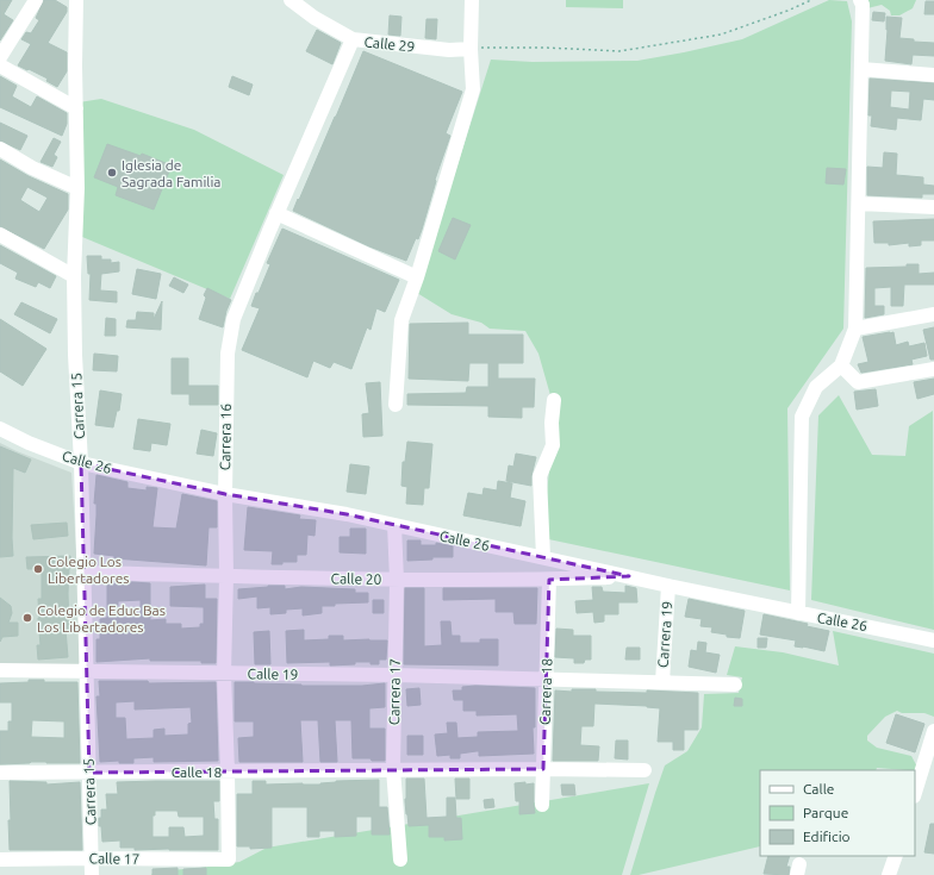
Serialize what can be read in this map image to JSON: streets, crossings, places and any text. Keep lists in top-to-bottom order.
{
  "streets": {
    "street": [
      "Calle 29",
      "Carrera 15",
      "Carrera 16",
      "Calle 26",
      "Calle 20",
      "Carrera 19",
      "Calle 19",
      "Carrera 17",
      "Carrera 18",
      "Calle 18",
      "Calle 17"
    ]
  },
  "crossings": [
    ["Calle 29", "Carrera 16"],
    ["Carrera 15", "Calle 26"],
    ["Carrera 15", "Calle 20"],
    ["Carrera 15", "Calle 19"],
    ["Carrera 15", "Calle 18"],
    ["Carrera 15", "Calle 17"],
    ["Carrera 16", "Calle 26"],
    ["Carrera 16", "Calle 20"],
    ["Carrera 16", "Calle 19"],
    ["Carrera 16", "Calle 18"],
    ["Carrera 16", "Calle 17"],
    ["Calle 26", "Calle 20"],
    ["Calle 26", "Carrera 19"],
    ["Calle 26", "Carrera 17"],
    ["Calle 20", "Carrera 17"],
    ["Calle 20", "Carrera 18"],
    ["Carrera 19", "Calle 19"],
    ["Calle 19", "Carrera 17"],
    ["Calle 19", "Carrera 18"],
    ["Carrera 17", "Calle 18"],
    ["Carrera 18", "Calle 18"]
  ],
  "places": ["Iglesia de Sagrada Familia", "Colegio Los Libertadores", "Colegio de Educ Bas Los Libertadores"],
  "legend": ["Calle", "Parque", "Edificio"]
}
